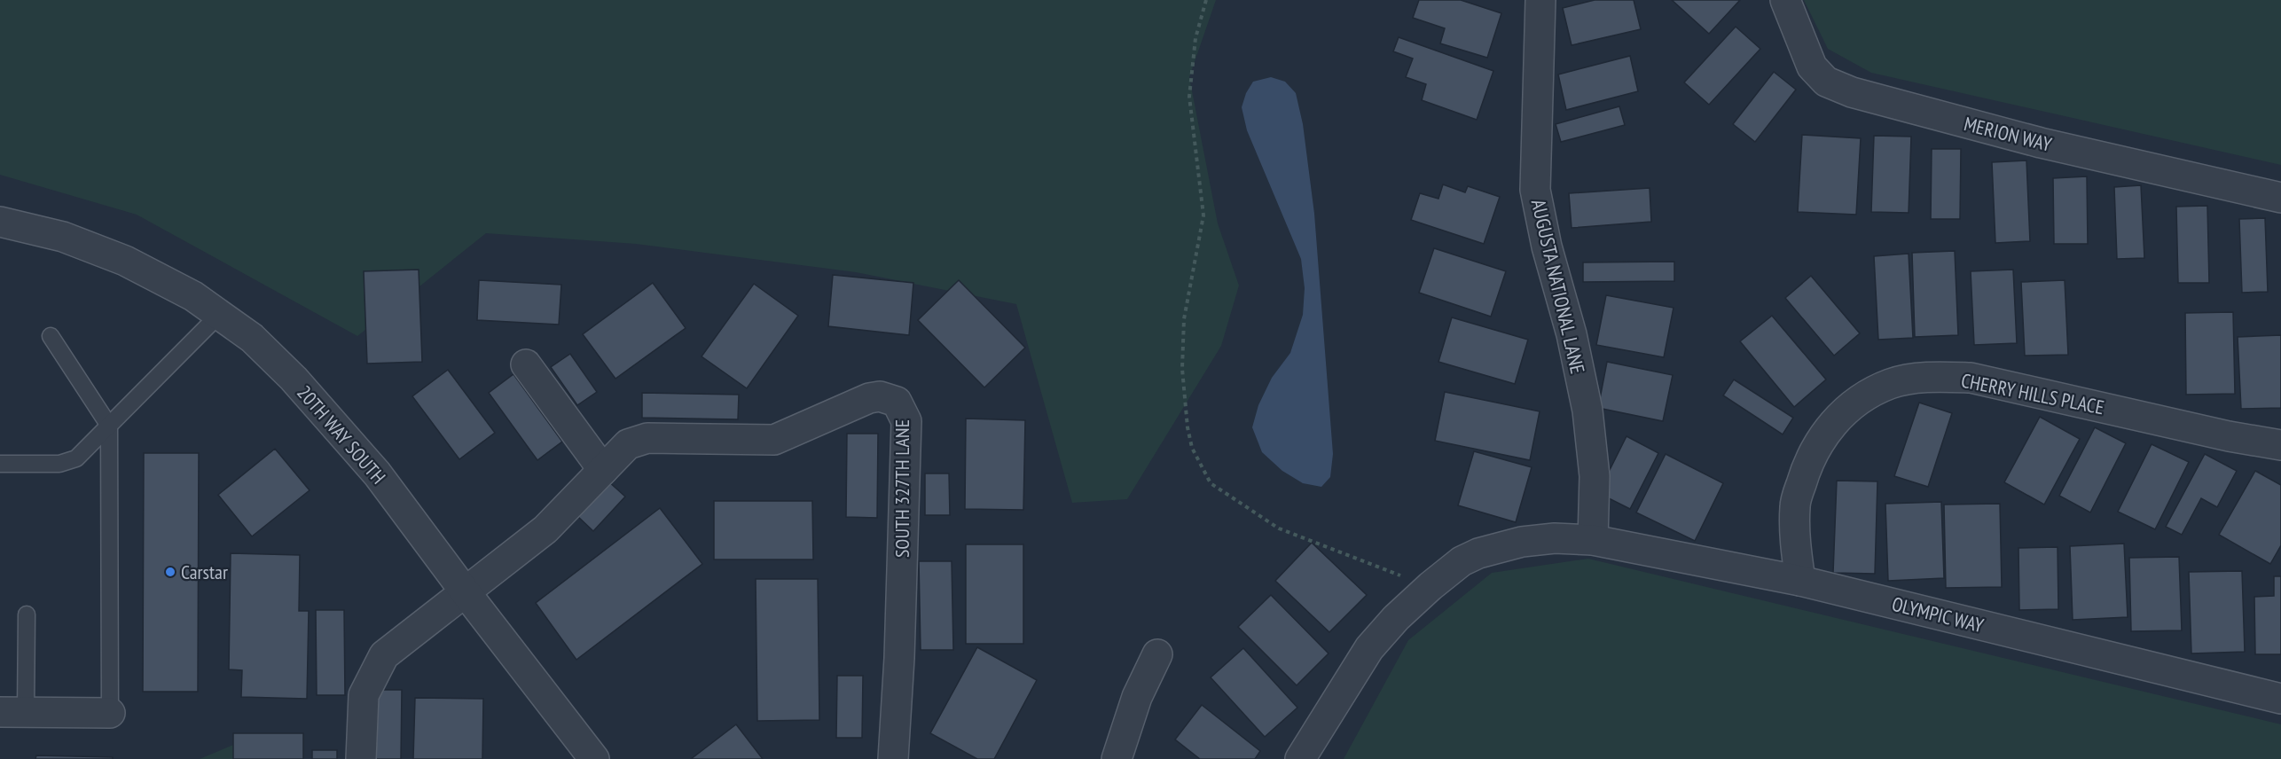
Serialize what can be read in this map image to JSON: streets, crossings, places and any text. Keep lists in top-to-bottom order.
{
  "streets": {
    "street": [
      "MERION WAY",
      "AUGUSTA NATIONAL LANE",
      "CHERRY HILLS PLACE",
      "20TH WAY SOUTH",
      "SOUTH 327TH LANE",
      "OLYMPIC WAY"
    ]
  },
  "crossings": [
    ["AUGUSTA NATIONAL LANE", "OLYMPIC WAY"],
    ["CHERRY HILLS PLACE", "OLYMPIC WAY"],
    ["20TH WAY SOUTH", "SOUTH 327TH LANE"]
  ],
  "places": ["Carstar"]
}
